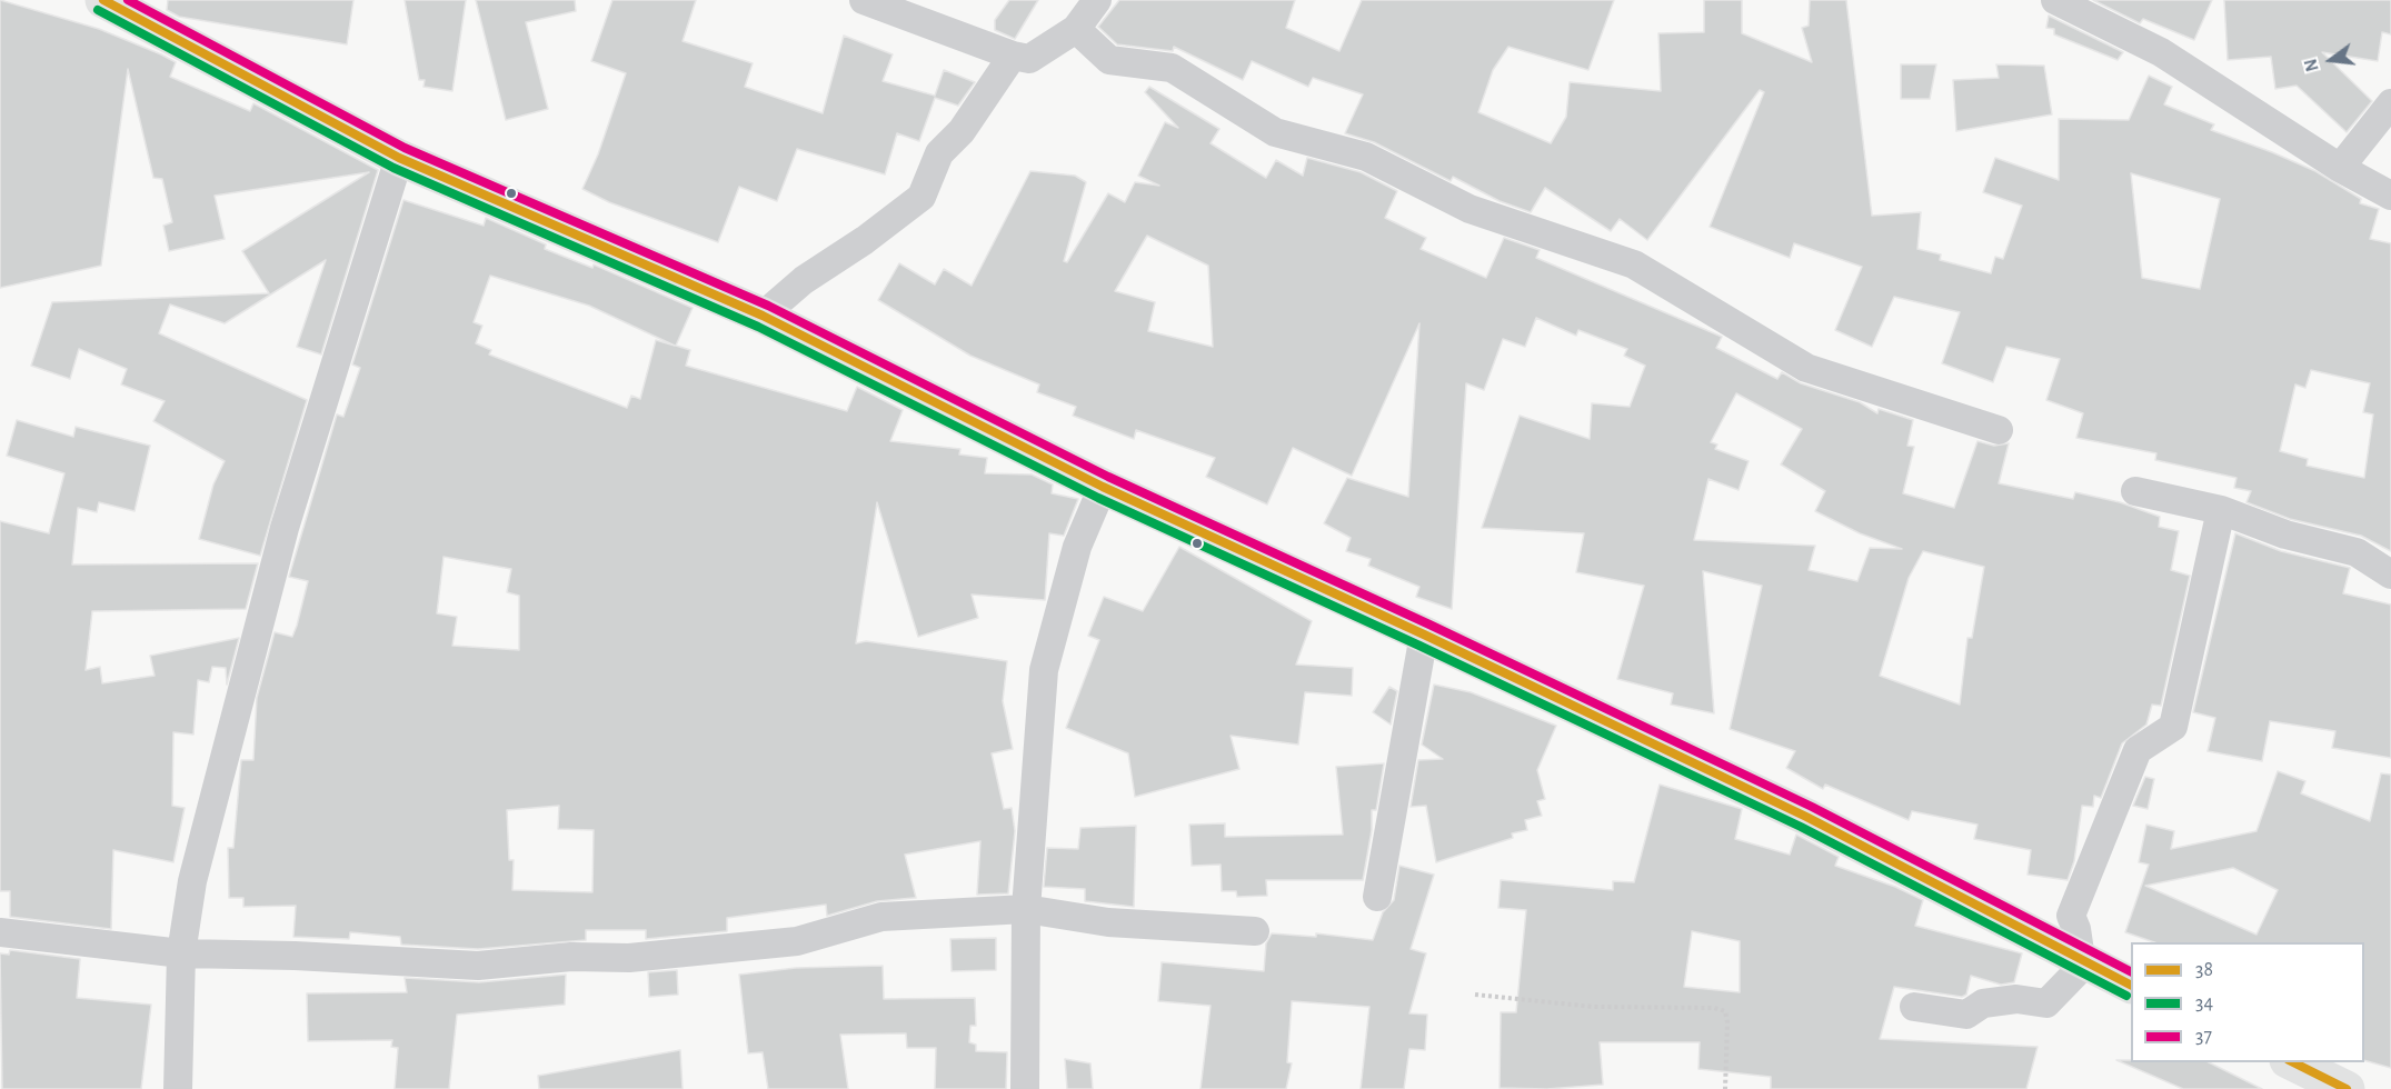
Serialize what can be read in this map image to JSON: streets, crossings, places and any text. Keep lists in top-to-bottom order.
{
  "lines": ["transit line 38", "transit line 37", "transit line 34"],
  "legend": ["38", "34", "37"],
  "north": "left"
}
